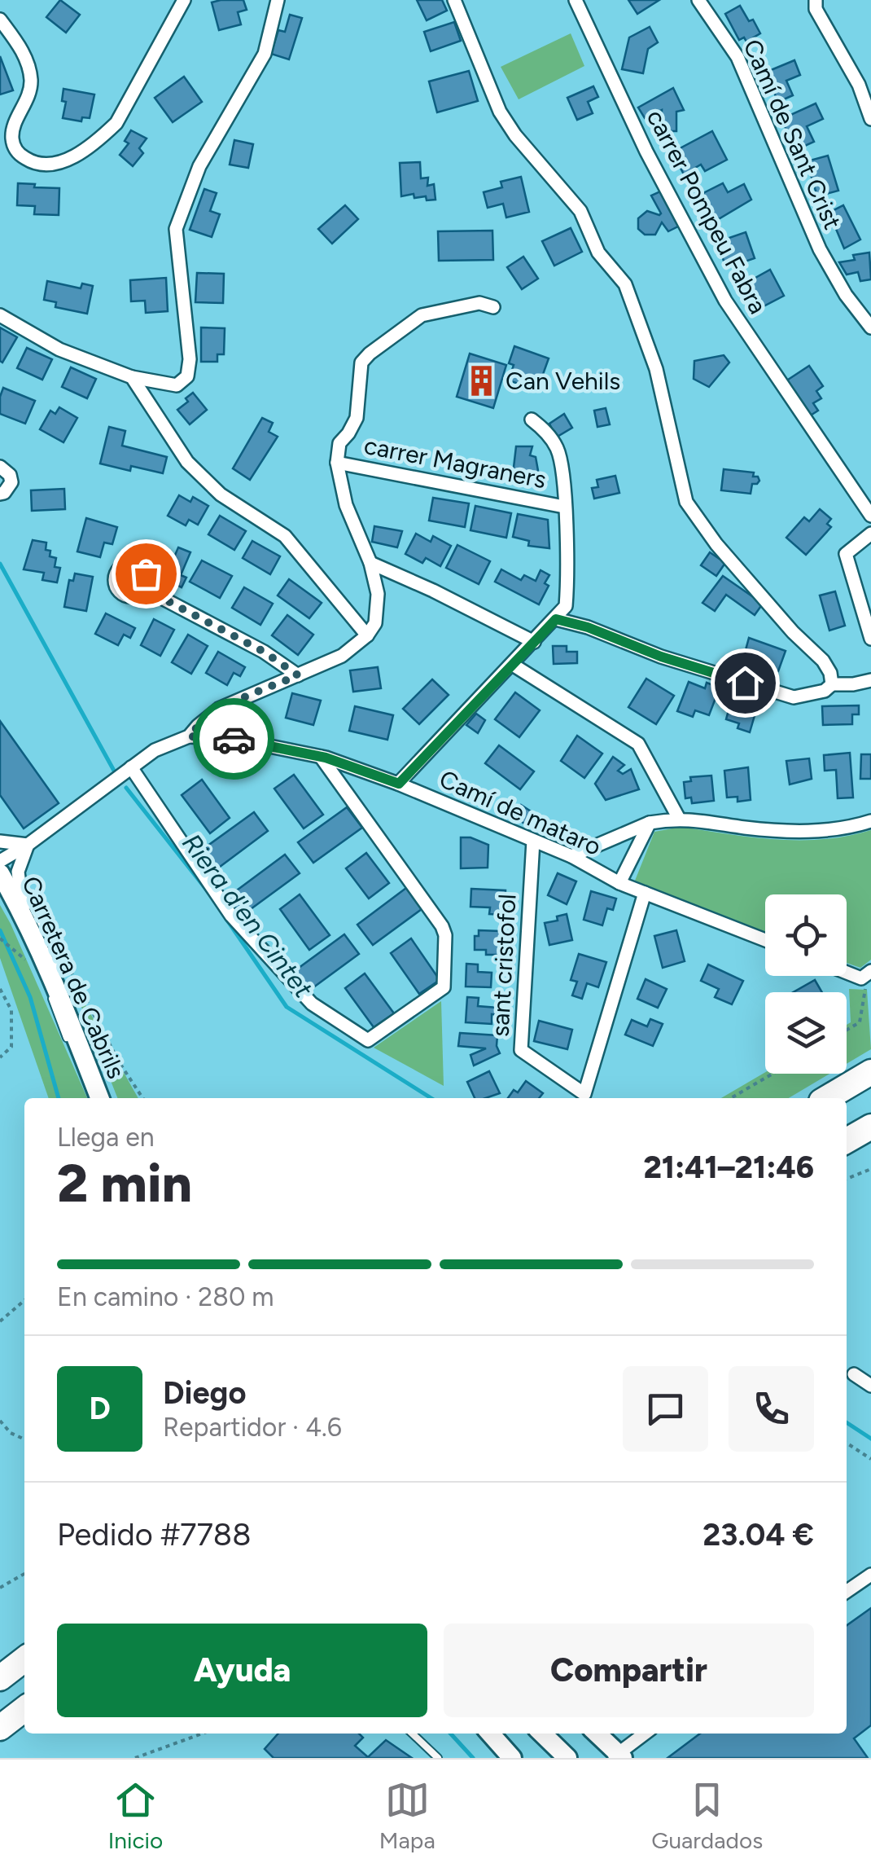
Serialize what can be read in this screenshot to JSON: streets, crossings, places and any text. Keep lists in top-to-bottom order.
{
  "streets": {
    "street": [
      "Camí de Sant Crist",
      "carrer Pompeu Fabra",
      "carrer Magraners",
      "Camí de mataro",
      "sant cristofol",
      "Carretera de Cabrils"
    ]
  },
  "crossings": [
    ["Camí de mataro", "sant cristofol"]
  ],
  "water": ["Riera d'en Cintet"],
  "places": {
    "building": ["Can Vehils"]
  },
  "page": {
    "heading": ["2 min", "Llega en", "21:41–21:46"],
    "panel": [
      "Diego",
      "Repartidor · 4.6",
      "Pedido #7788",
      "23.04 €"
    ],
    "bar": "En camino · 280 m",
    "round": "D",
    "buttons": ["Ayuda", "Compartir"],
    "tabs": ["Inicio", "Mapa", "Guardados"]
  }
}
